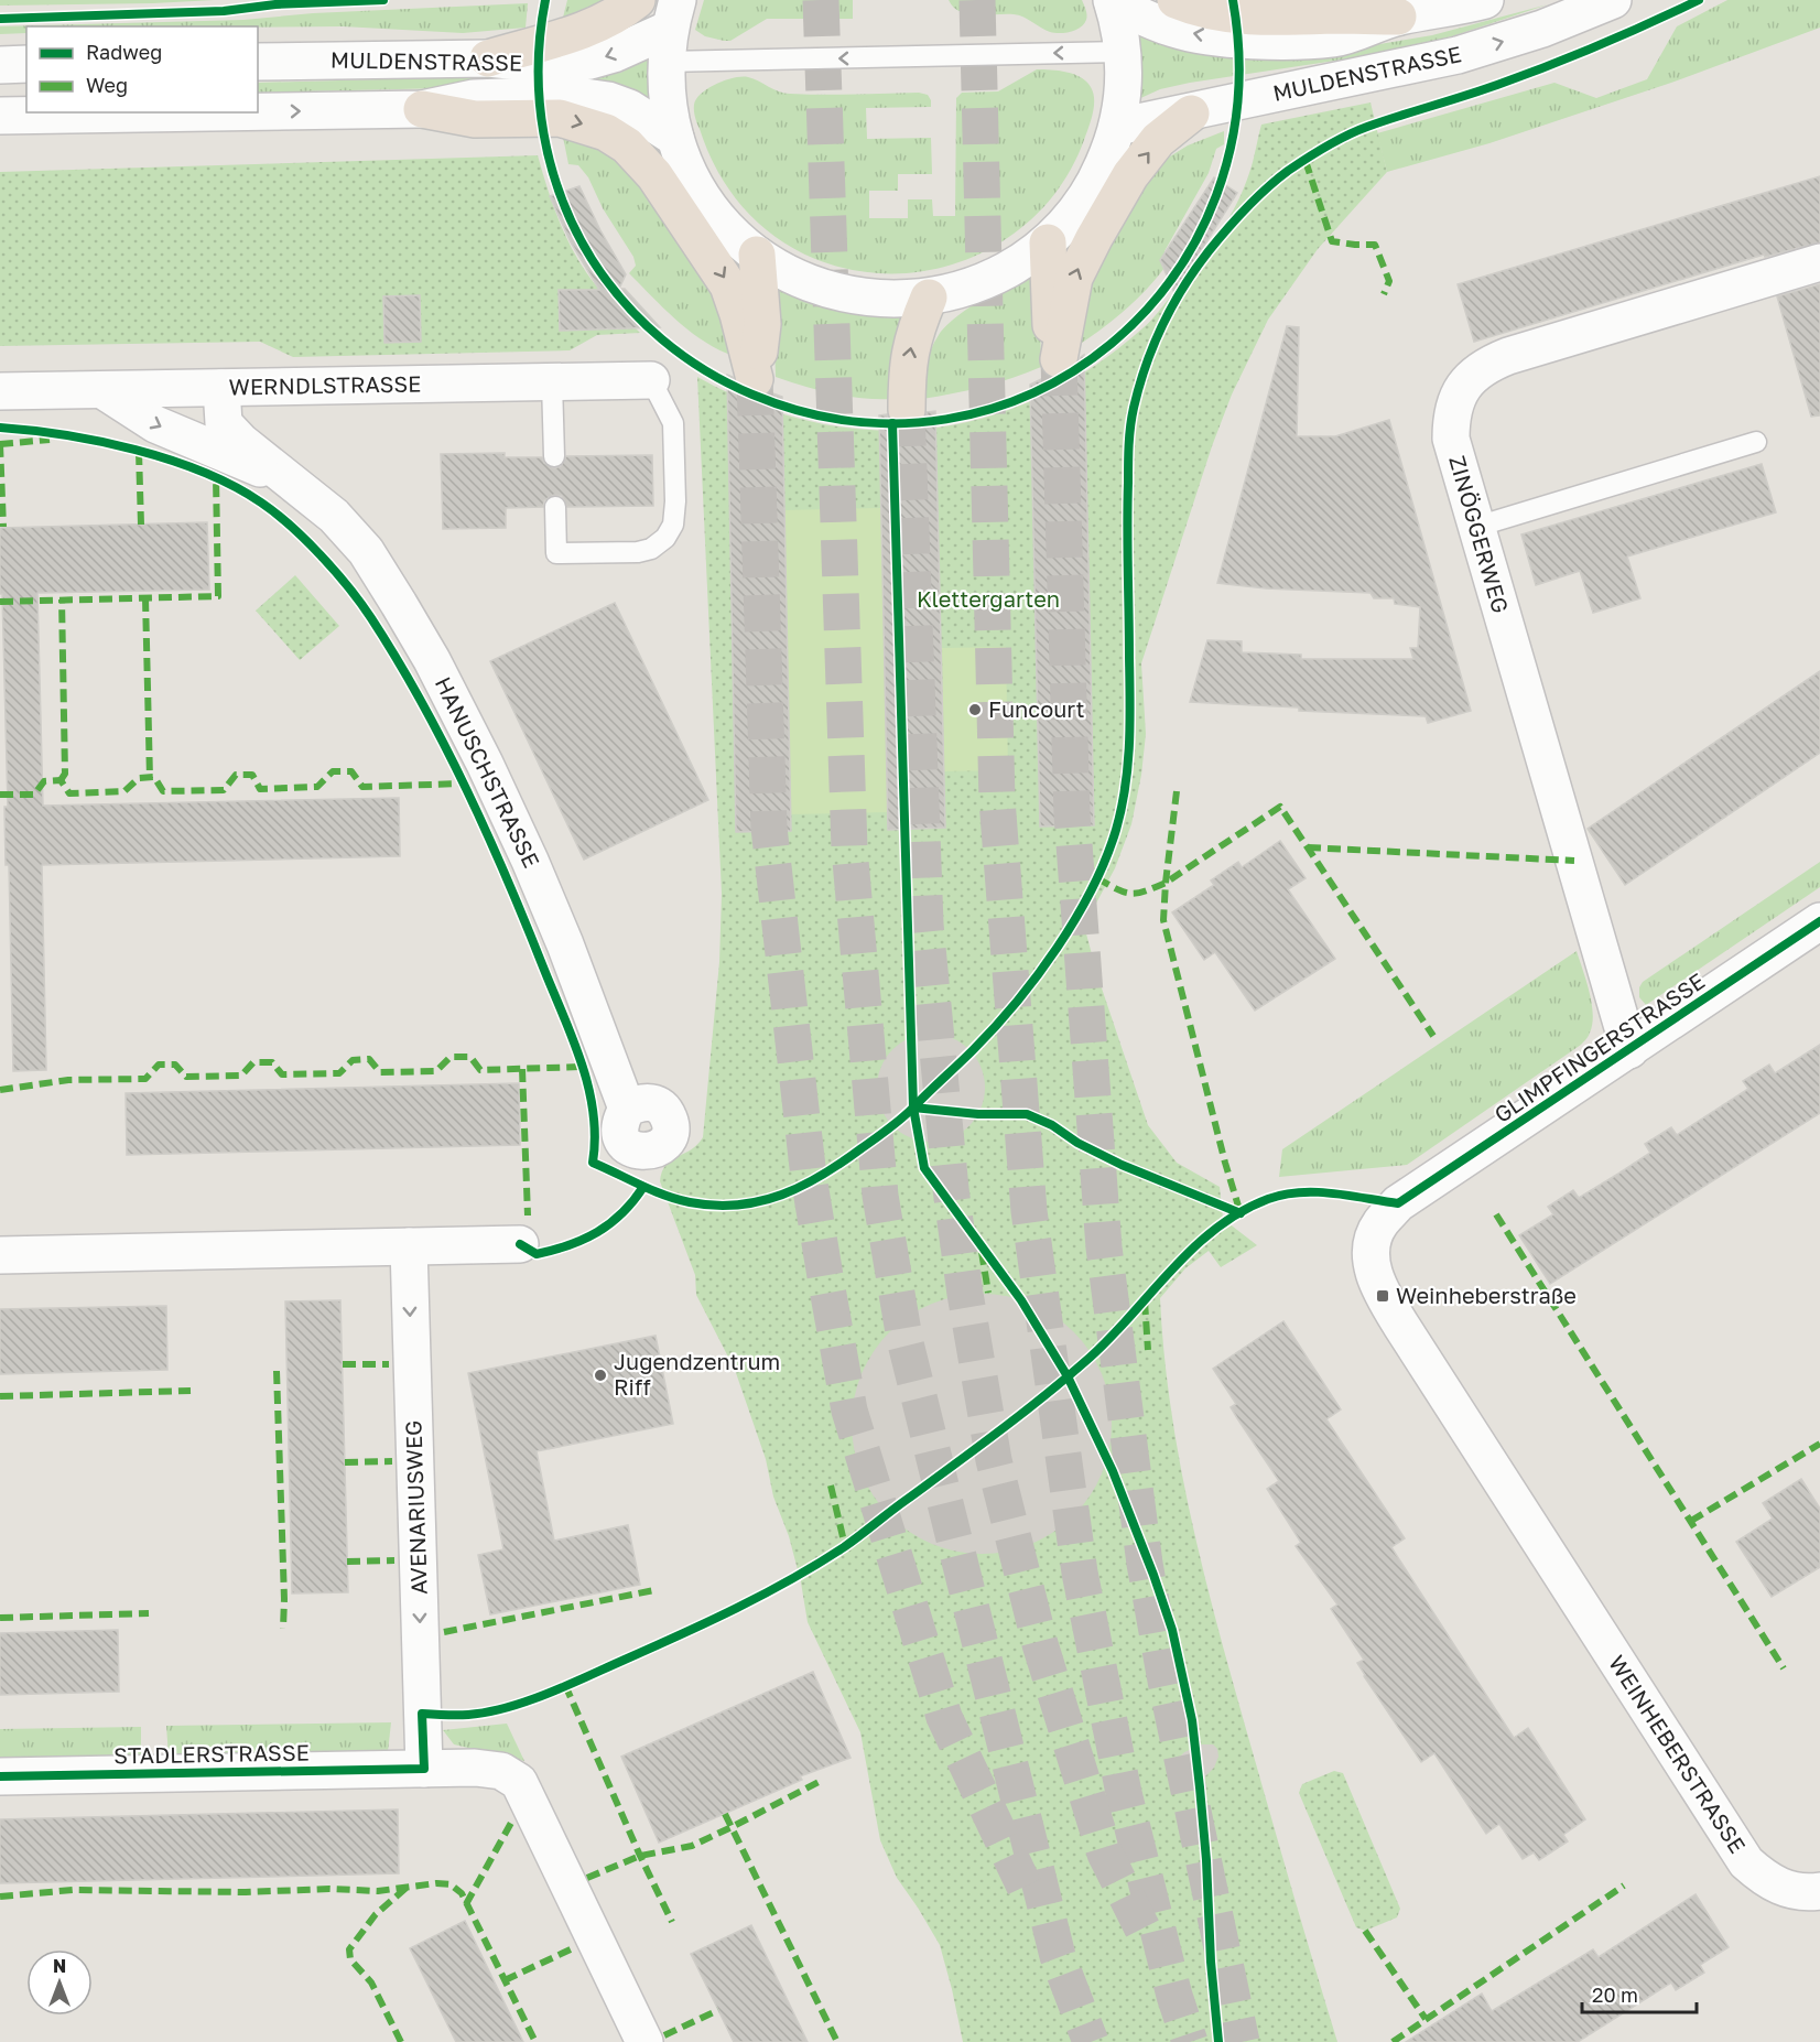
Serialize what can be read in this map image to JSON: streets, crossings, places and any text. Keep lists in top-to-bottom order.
{
  "streets": {
    "street": [
      "MULDENSTRASSE",
      "WERNDLSTRASSE",
      "ZINÖGGERWEG",
      "HANUSCHSTRASSE",
      "GLIMPFINGERSTRASSE",
      "AVENARIUSWEG",
      "STADLERSTRASSE",
      "WEINHEBERSTRASSE"
    ]
  },
  "crossings": [
    ["WERNDLSTRASSE", "HANUSCHSTRASSE"],
    ["ZINÖGGERWEG", "GLIMPFINGERSTRASSE"],
    ["GLIMPFINGERSTRASSE", "WEINHEBERSTRASSE"],
    ["AVENARIUSWEG", "STADLERSTRASSE"]
  ],
  "one_way": ["AVENARIUSWEG"],
  "parks": ["Klettergarten"],
  "places": {
    "other": ["Funcourt", "Jugendzentrum Riff"],
    "transit": ["Weinheberstraße"]
  },
  "legend": ["Radweg", "Weg"],
  "scale_bar": "20 m",
  "north": "top"
}
